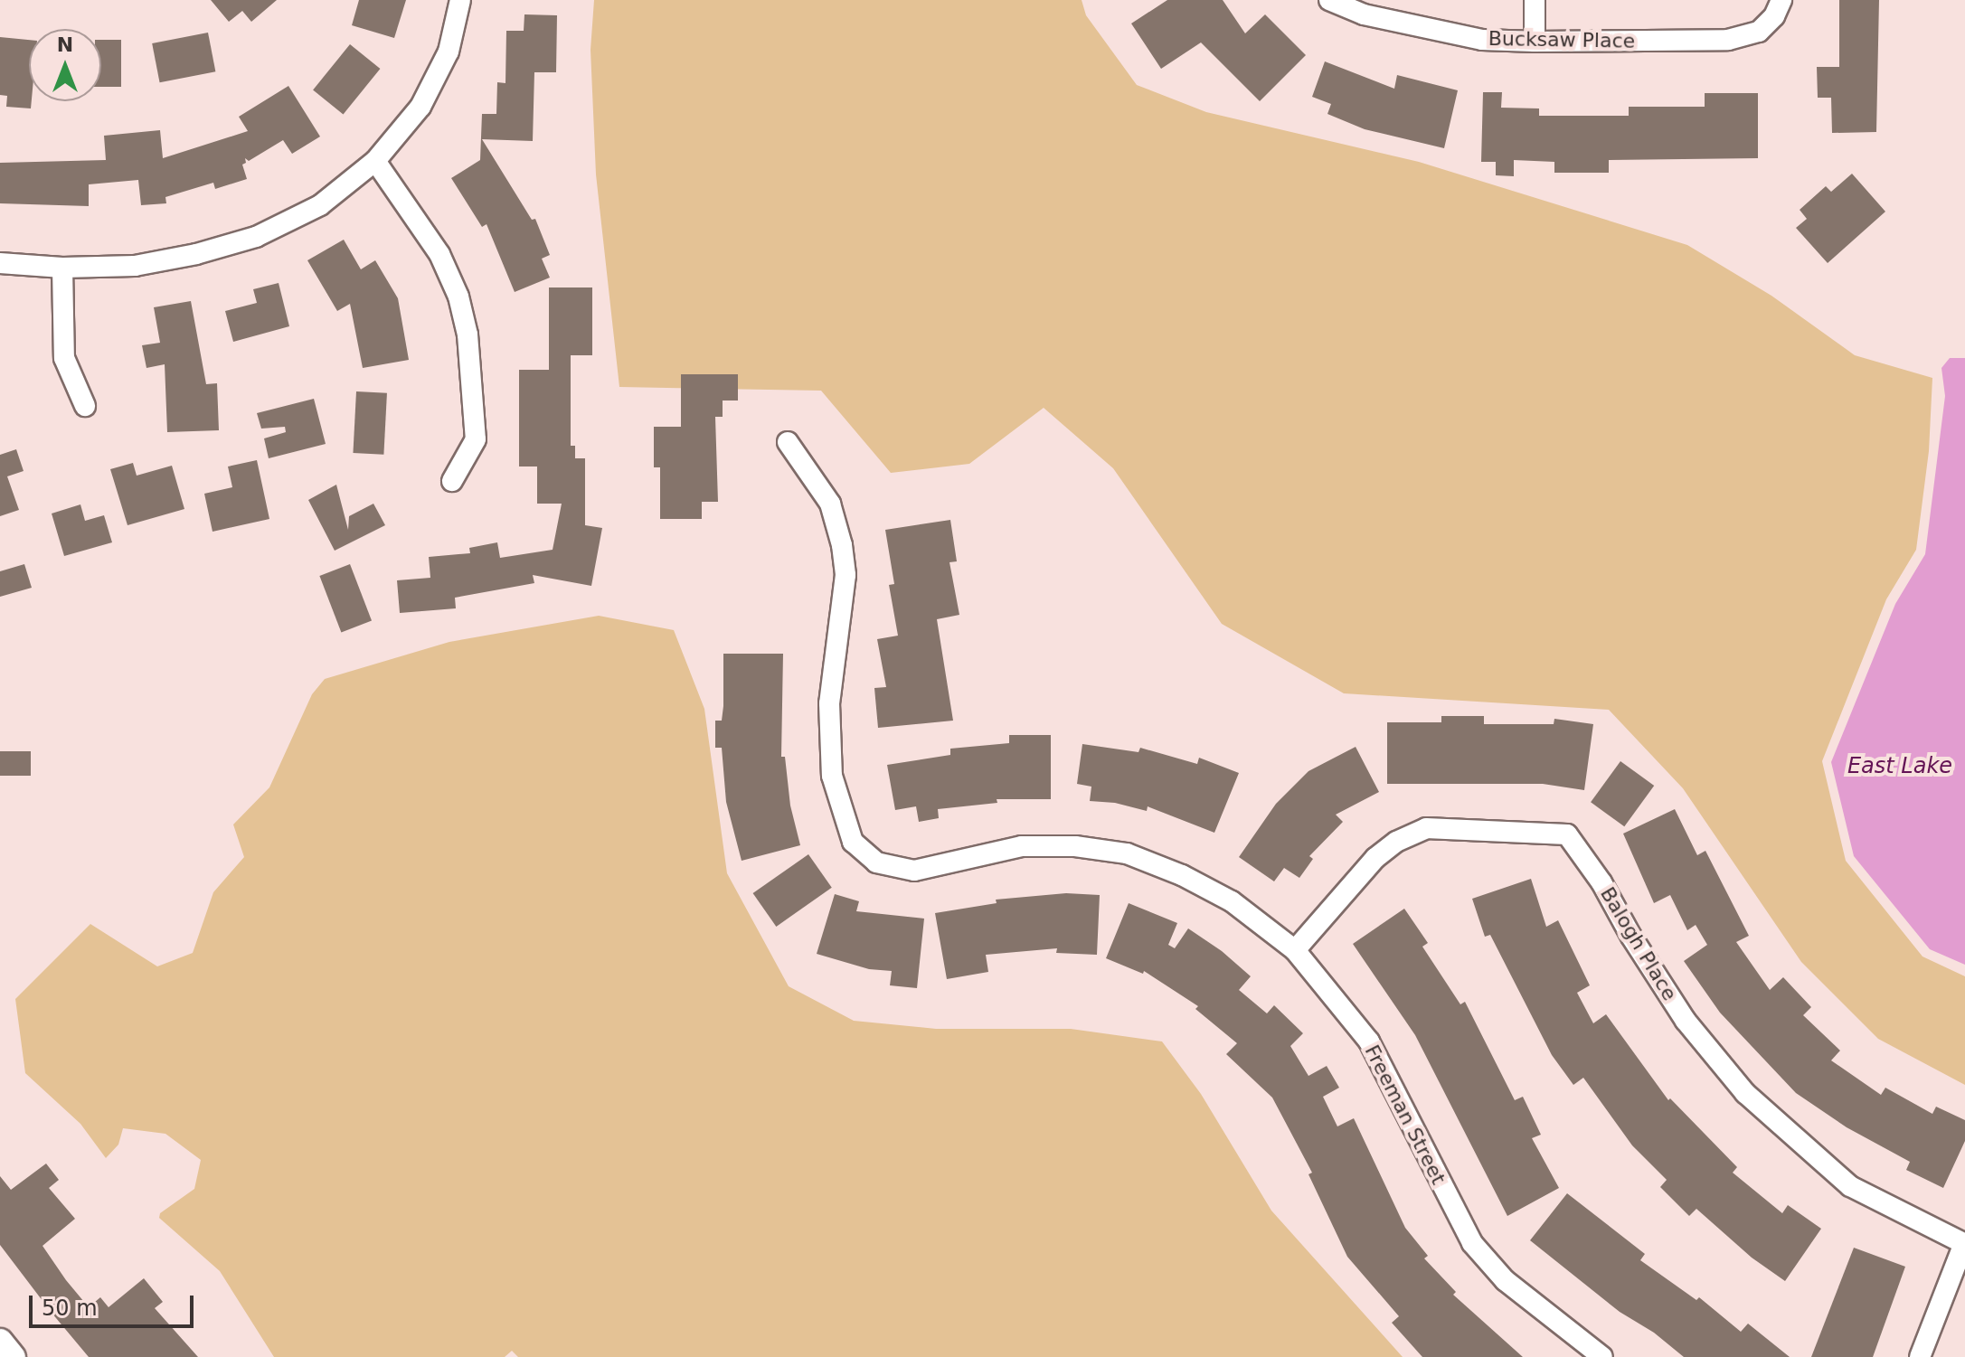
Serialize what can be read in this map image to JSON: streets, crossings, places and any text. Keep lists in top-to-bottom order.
{
  "streets": {
    "street": ["Bucksaw Place", "Balogh Place", "Freeman Street"]
  },
  "crossings": [
    ["Balogh Place", "Freeman Street"]
  ],
  "water": ["East Lake"],
  "scale_bar": "50 m",
  "north": "top"
}
